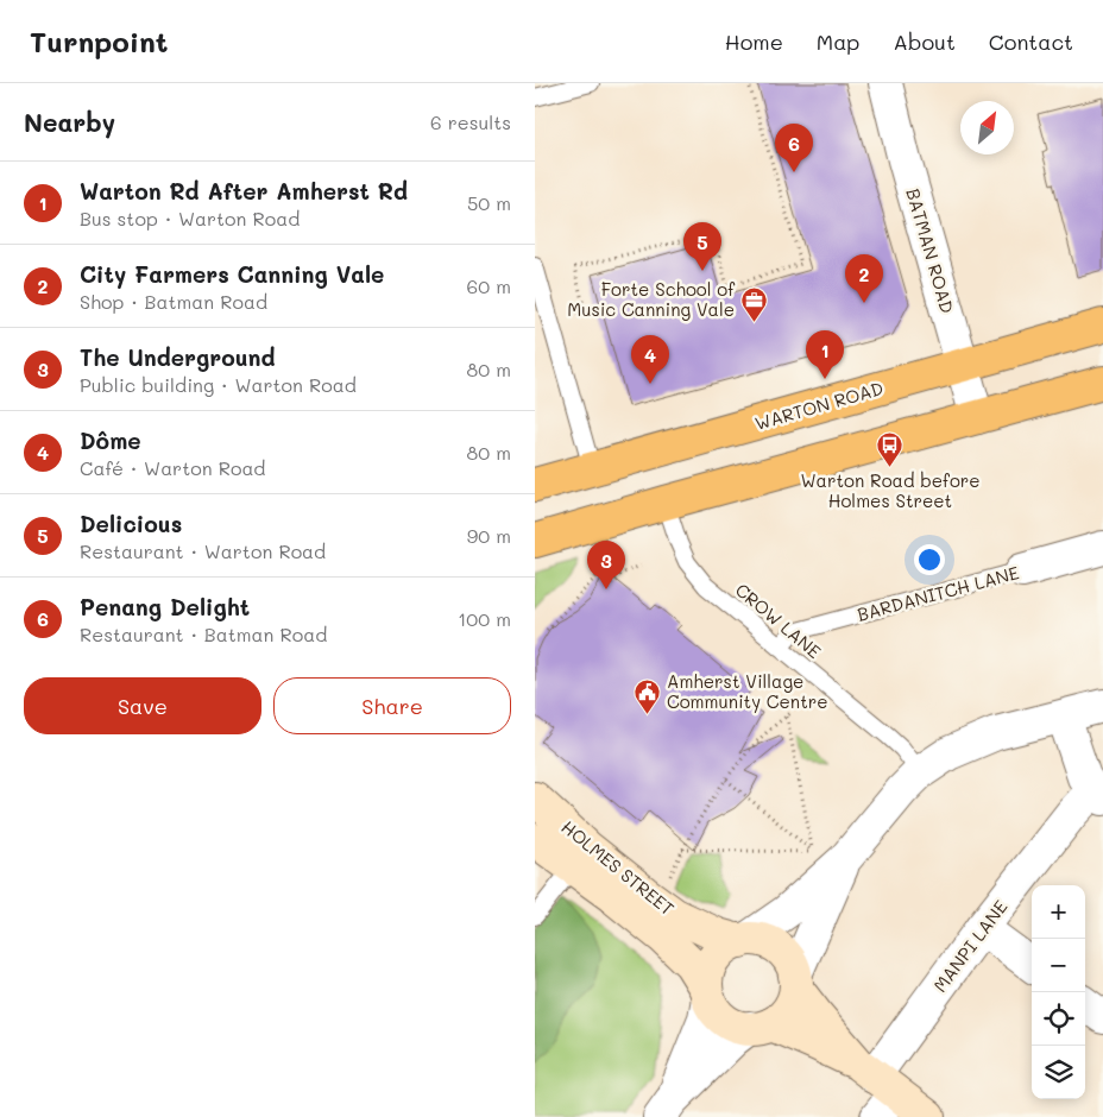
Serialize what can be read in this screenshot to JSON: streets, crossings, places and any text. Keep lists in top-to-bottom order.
{
  "streets": {
    "main road": ["WARTON ROAD", "HOLMES STREET"],
    "street": ["BATMAN ROAD", "BARDANITCH LANE", "MANPI LANE"],
    "lane": ["CROW LANE"]
  },
  "crossings": [
    ["BATMAN ROAD", "WARTON ROAD"],
    ["BARDANITCH LANE", "CROW LANE"],
    ["HOLMES STREET", "MANPI LANE"]
  ],
  "places": {
    "office": ["Forte School of Music Canning Vale"],
    "bus stop": ["Warton Road before Holmes Street"],
    "public building": ["Amherst Village Community Centre"]
  },
  "north": "top right",
  "page": {
    "header": "Turnpoint",
    "nav": [
      "Home",
      "Map",
      "About",
      "Contact"
    ],
    "heading": ["Nearby", "6 results"],
    "pins": [
      "6",
      "5",
      "2",
      "1",
      "4",
      "3"
    ],
    "list": [
      {
        "mark": "1",
        "name": "Warton Rd After Amherst Rd",
        "note": "Bus stop · Warton Road",
        "value": "50 m"
      },
      {
        "mark": "2",
        "name": "City Farmers Canning Vale",
        "note": "Shop · Batman Road",
        "value": "60 m"
      },
      {
        "mark": "3",
        "name": "The Underground",
        "note": "Public building · Warton Road",
        "value": "80 m"
      },
      {
        "mark": "4",
        "name": "Dôme",
        "note": "Café · Warton Road",
        "value": "80 m"
      },
      {
        "mark": "5",
        "name": "Delicious",
        "note": "Restaurant · Warton Road",
        "value": "90 m"
      },
      {
        "mark": "6",
        "name": "Penang Delight",
        "note": "Restaurant · Batman Road",
        "value": "100 m"
      }
    ],
    "buttons": ["Save", "Share"],
    "map_buttons": ["+", "−"]
  }
}
